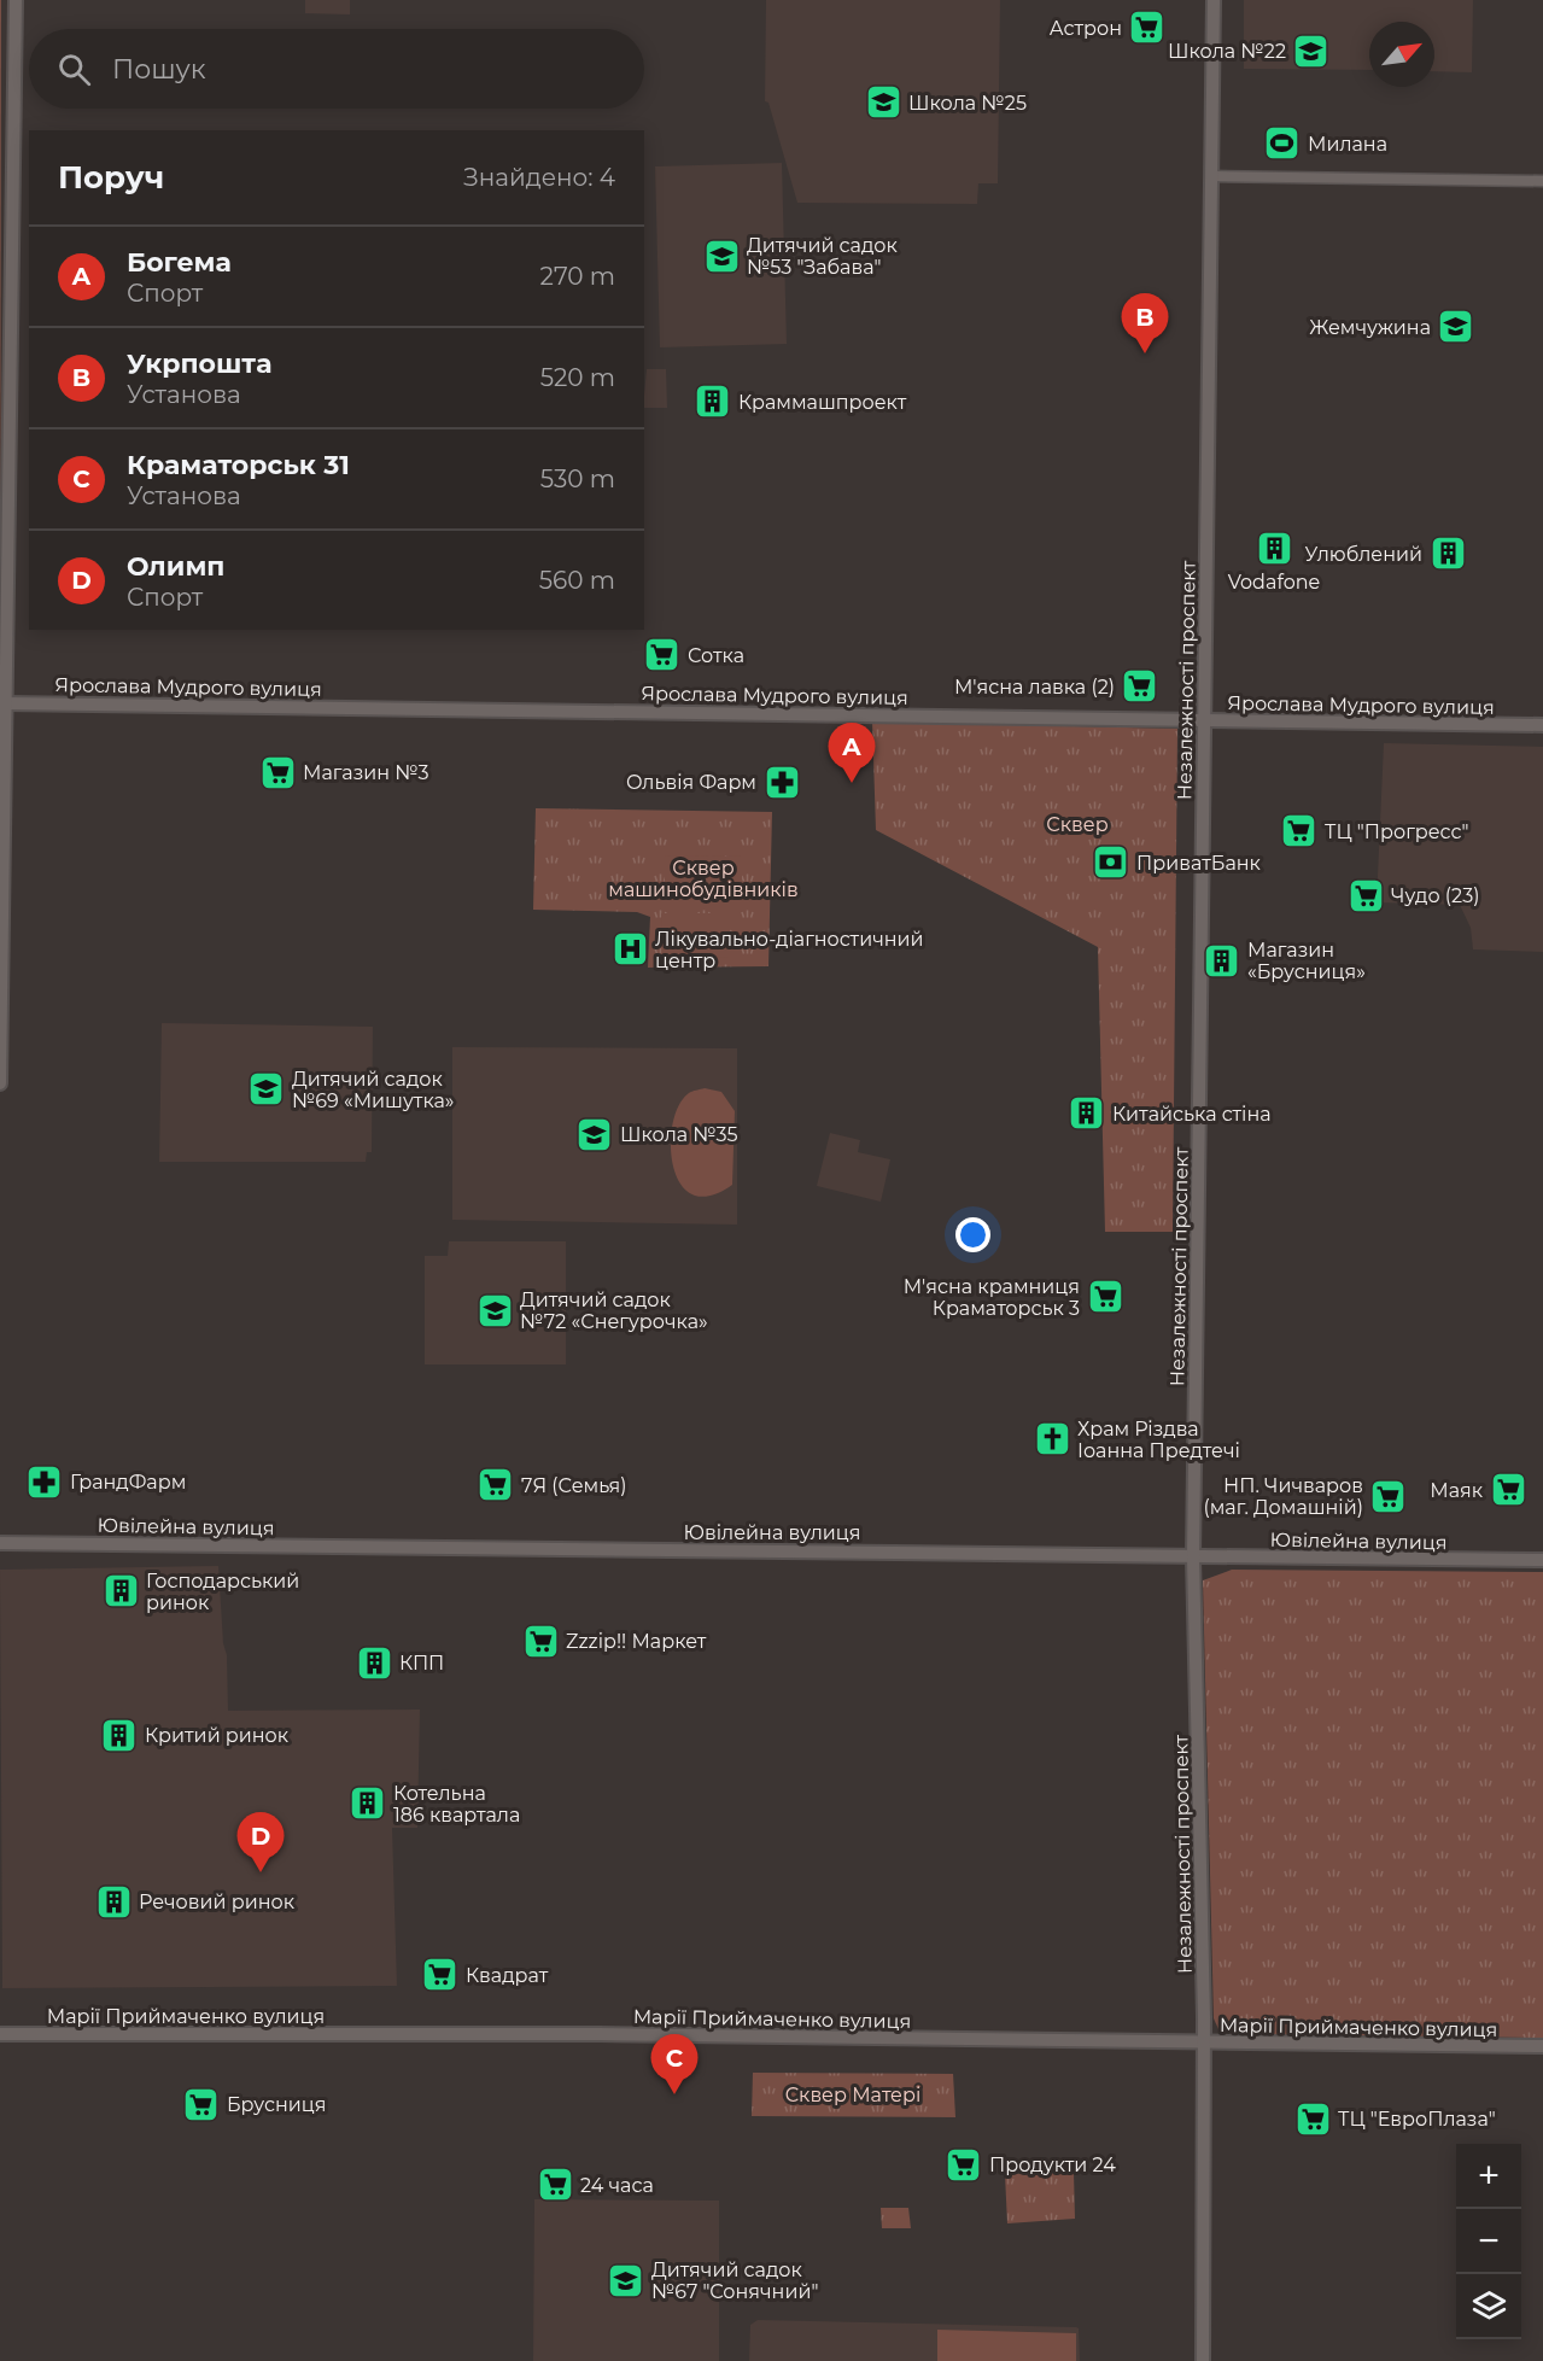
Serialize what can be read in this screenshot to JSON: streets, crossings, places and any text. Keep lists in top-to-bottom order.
{
  "streets": {
    "street": [
      "Незалежності проспект",
      "Ярослава Мудрого вулиця",
      "Ювілейна вулиця",
      "Марії Приймаченко вулиця"
    ]
  },
  "crossings": [
    ["Незалежності проспект", "Ярослава Мудрого вулиця"],
    ["Незалежності проспект", "Ювілейна вулиця"],
    ["Незалежності проспект", "Марії Приймаченко вулиця"]
  ],
  "parks": ["Сквер", "Сквер машинобудівників", "Сквер Матері"],
  "places": {
    "supermarket": [
      "Астрон",
      "Сотка",
      "М'ясна лавка (2)",
      "Магазин №3",
      "ТЦ \"Прогресс\"",
      "Чудо (23)",
      "М'ясна крамниця Краматорськ 3",
      "7Я (Семья)",
      "Маяк",
      "НП. Чичваров (маг. Домашній)",
      "Zzzip!! Маркет",
      "Квадрат",
      "Брусниця",
      "ТЦ \"ЕвроПлаза\"",
      "Продукти 24",
      "24 часа"
    ],
    "school or university": [
      "Школа №22",
      "Школа №25",
      "Дитячий садок №53 \"Забава\"",
      "Жемчужина",
      "Дитячий садок №69 «Мишутка»",
      "Школа №35",
      "Дитячий садок №72 «Снегурочка»",
      "Дитячий садок №67 \"Сонячний\""
    ],
    "sports": ["Милана"],
    "building": [
      "Краммашпроект",
      "Vodafone",
      "Улюблений",
      "Магазин «Брусниця»",
      "Китайська стіна",
      "Господарський ринок",
      "КПП",
      "Критий ринок",
      "Котельна 186 квартала",
      "Речовий ринок"
    ],
    "pharmacy": ["Ольвія Фарм", "ГрандФарм"],
    "bank": ["ПриватБанк"],
    "hospital": ["Лікувально-діагностичний центр"],
    "church": ["Храм Різдва Іоанна Предтечі"]
  },
  "north": "top right",
  "page": {
    "search": "Пошук",
    "heading": ["Поруч", "Знайдено: 4"],
    "list": [
      {
        "mark": "A",
        "name": "Богема",
        "note": "Спорт",
        "value": "270 m"
      },
      {
        "mark": "B",
        "name": "Укрпошта",
        "note": "Установа",
        "value": "520 m"
      },
      {
        "mark": "C",
        "name": "Краматорськ 31",
        "note": "Установа",
        "value": "530 m"
      },
      {
        "mark": "D",
        "name": "Олимп",
        "note": "Спорт",
        "value": "560 m"
      }
    ],
    "pins": [
      "B",
      "A",
      "D",
      "C"
    ],
    "map_buttons": ["+", "−"]
  }
}
